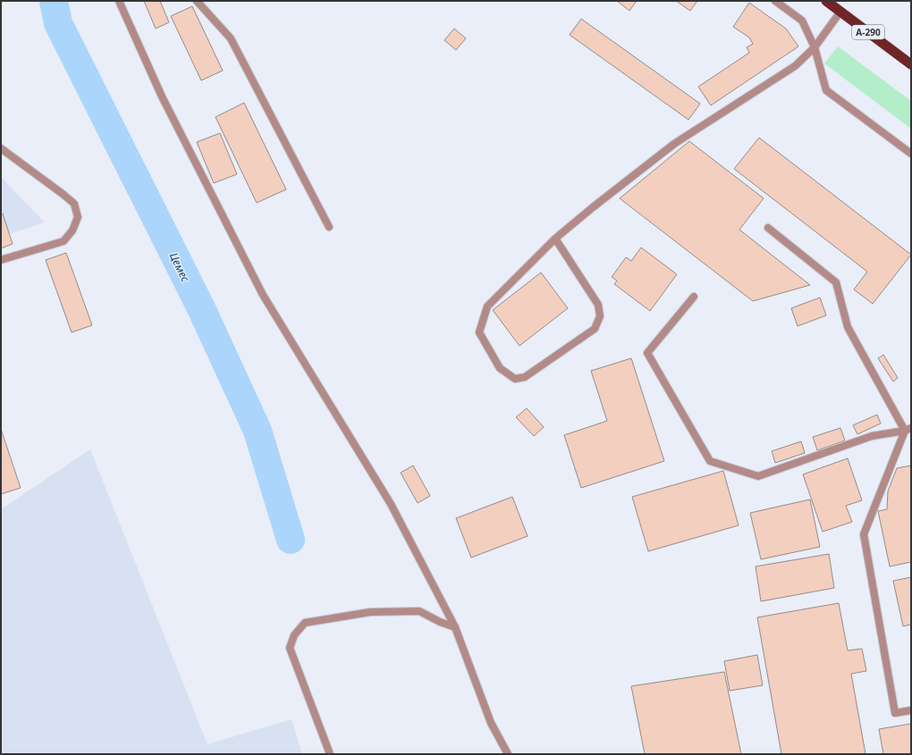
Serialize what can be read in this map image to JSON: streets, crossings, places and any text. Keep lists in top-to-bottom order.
{
  "streets": {
    "highway": ["А-290"]
  },
  "water": ["Цемес"]
}
